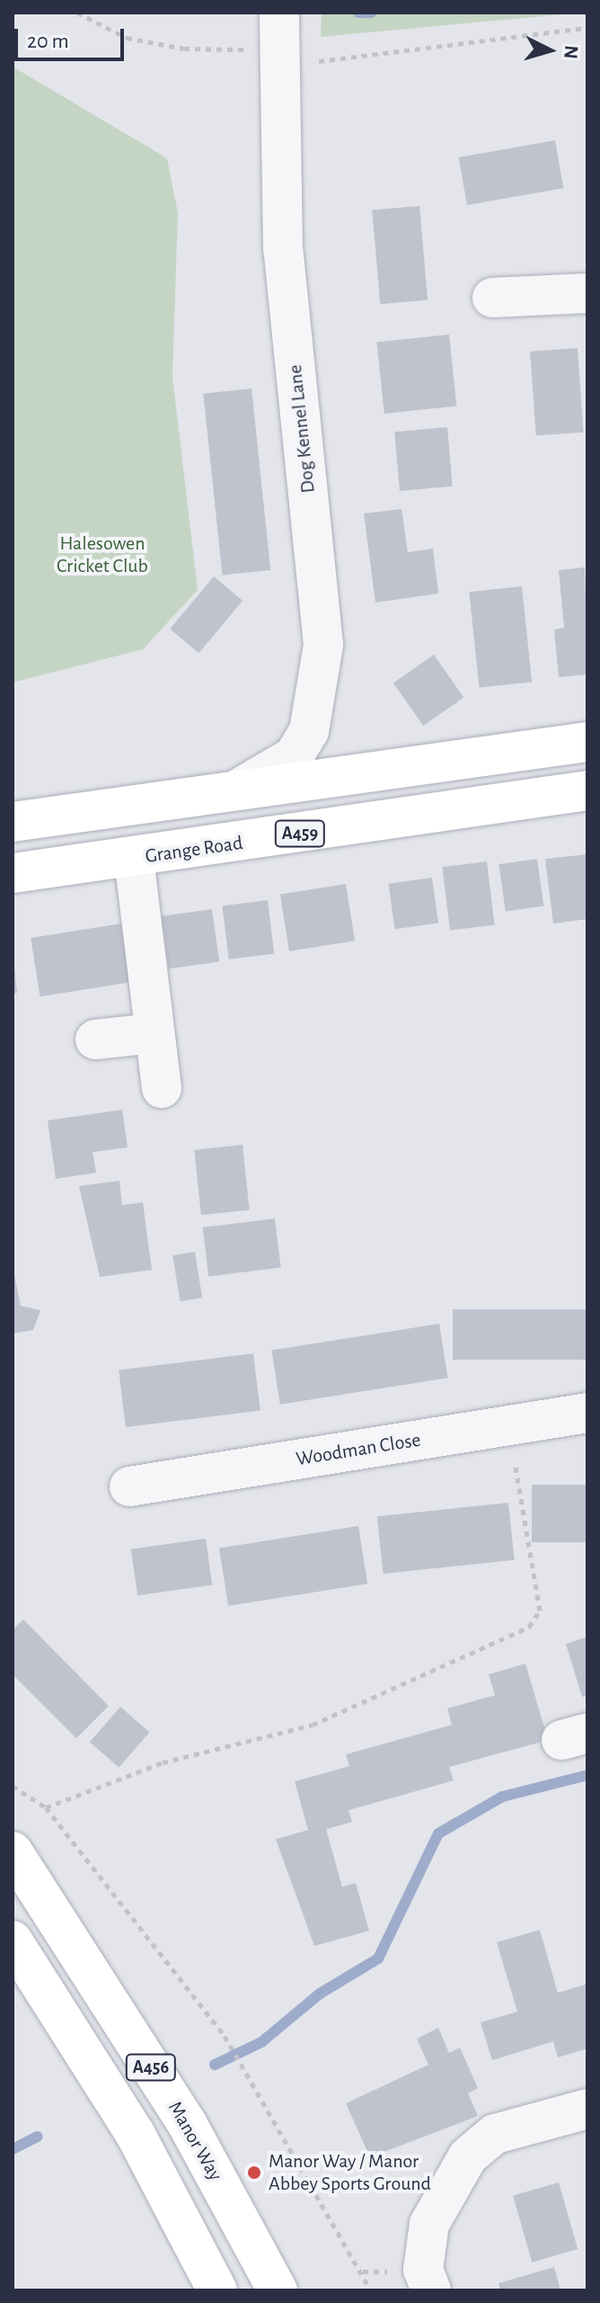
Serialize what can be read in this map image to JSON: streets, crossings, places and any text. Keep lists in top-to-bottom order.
{
  "streets": {
    "main road": [
      "A459",
      "Grange Road",
      "A456",
      "Manor Way"
    ],
    "street": ["Dog Kennel Lane", "Woodman Close"]
  },
  "parks": ["Halesowen Cricket Club"],
  "places": ["Manor Way / Manor Abbey Sports Ground"],
  "scale_bar": "20 m",
  "north": "right"
}
